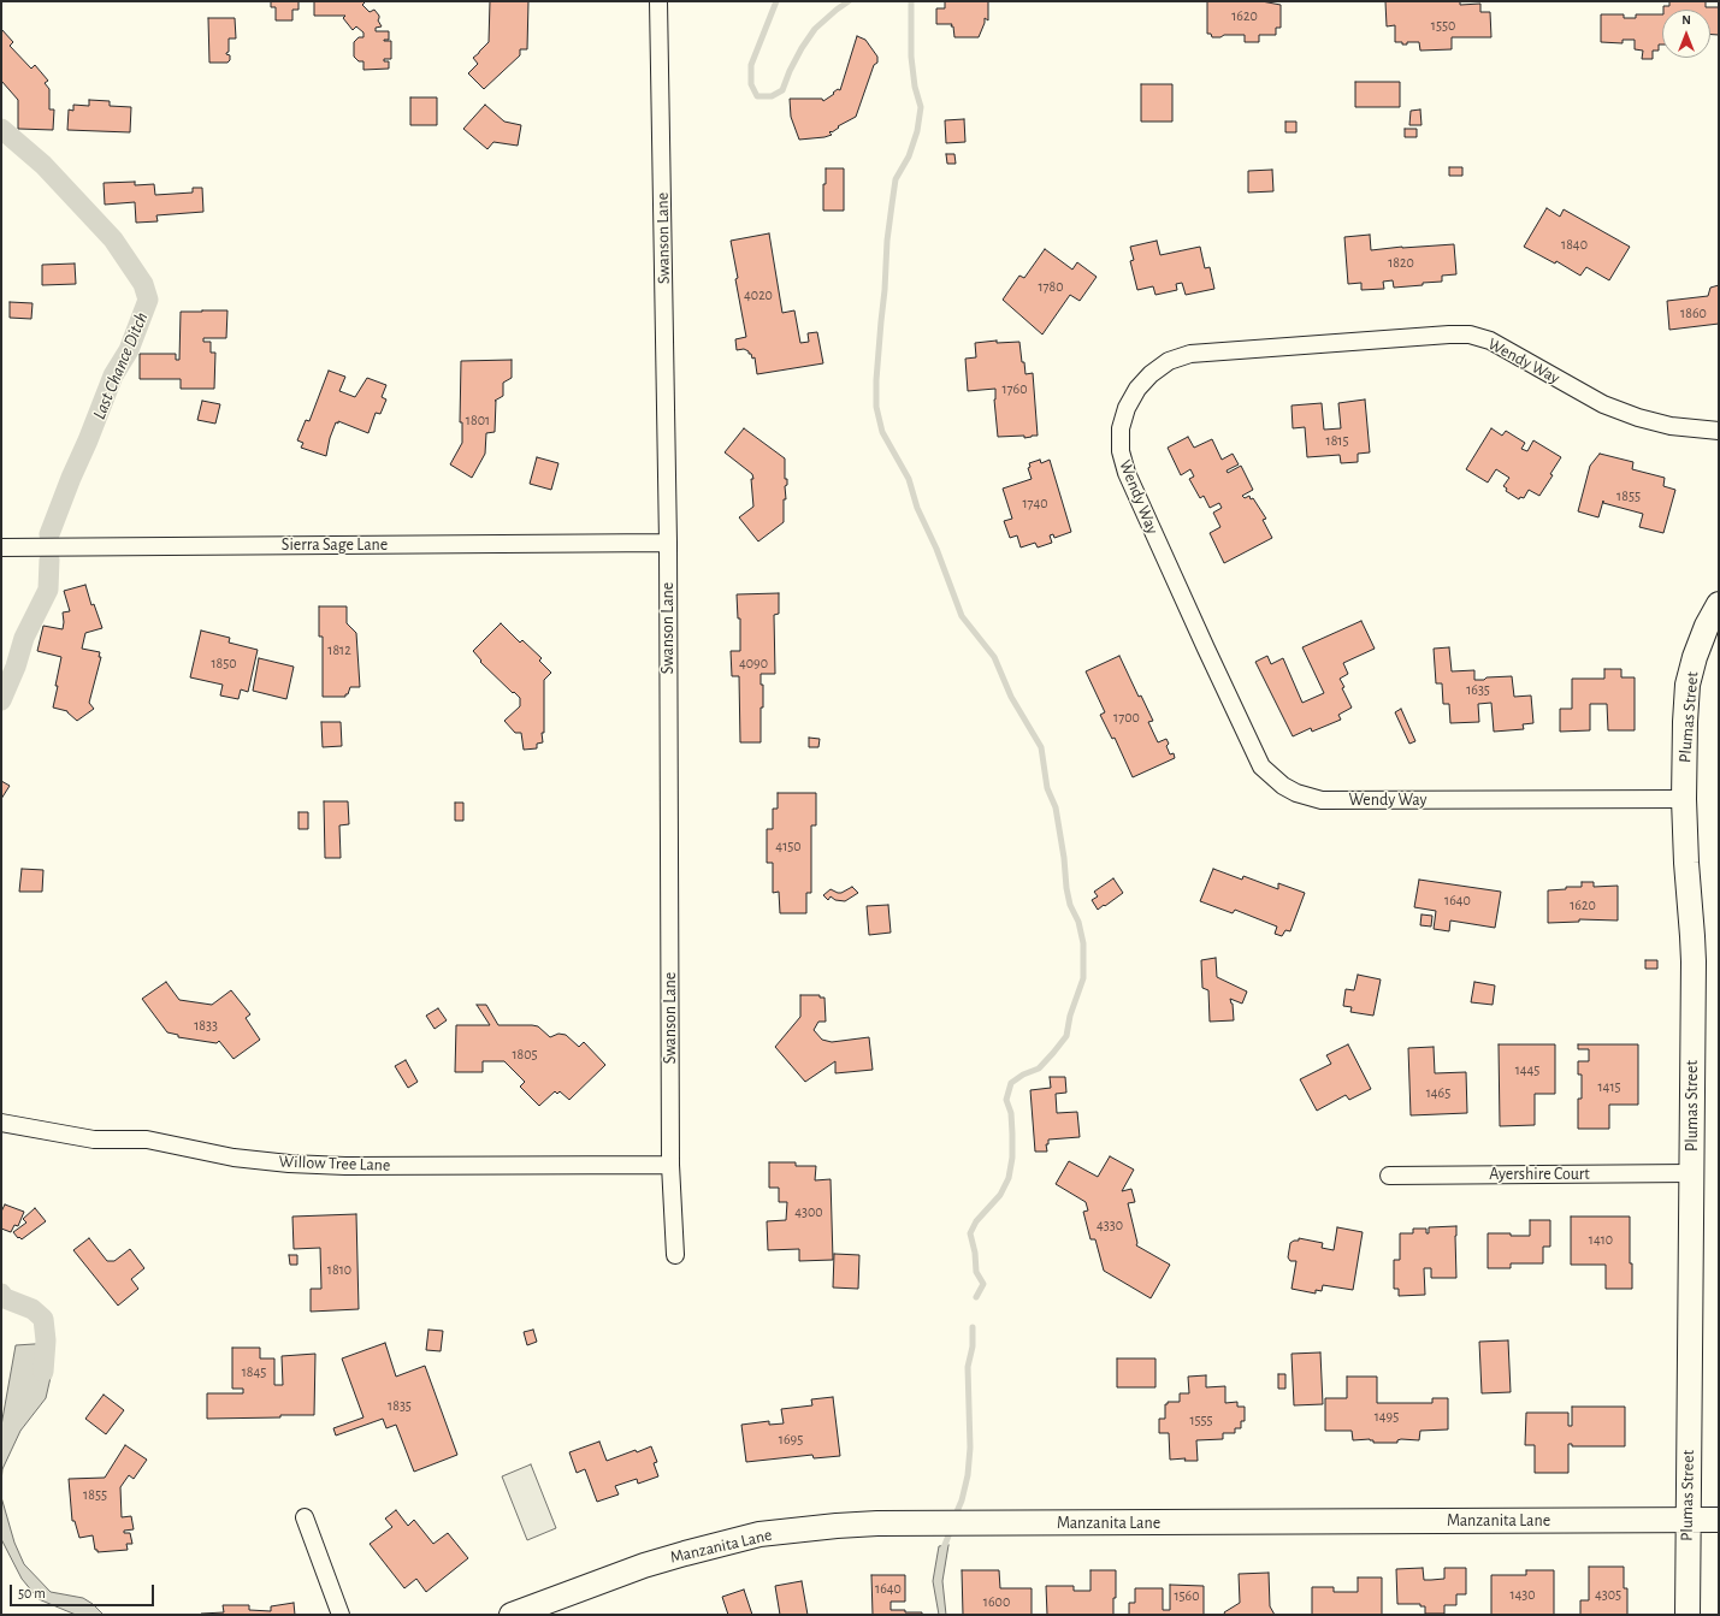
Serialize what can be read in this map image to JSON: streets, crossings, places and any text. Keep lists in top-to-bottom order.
{
  "streets": {
    "street": [
      "Swanson Lane",
      "Wendy Way",
      "Sierra Sage Lane",
      "Plumas Street",
      "Willow Tree Lane",
      "Ayershire Court",
      "Manzanita Lane"
    ]
  },
  "crossings": [
    ["Swanson Lane", "Sierra Sage Lane"],
    ["Swanson Lane", "Willow Tree Lane"],
    ["Wendy Way", "Plumas Street"],
    ["Plumas Street", "Ayershire Court"],
    ["Plumas Street", "Manzanita Lane"]
  ],
  "water": ["Last Chance Ditch"],
  "house_numbers": [
    "1620",
    "1550",
    "1840",
    "1820",
    "1780",
    "4020",
    "1860",
    "1760",
    "1801",
    "1815",
    "1855",
    "1740",
    "1812",
    "1850",
    "4090",
    "1635",
    "1700",
    "4150",
    "1640",
    "1620",
    "1833",
    "1805",
    "1445",
    "1415",
    "1465",
    "4300",
    "4330",
    "1410",
    "1810",
    "1845",
    "1835",
    "1495",
    "1555",
    "1695",
    "1855",
    "1640",
    "1430",
    "4305",
    "1560",
    "1600"
  ],
  "scale_bar": "50 m",
  "north": "top"
}
